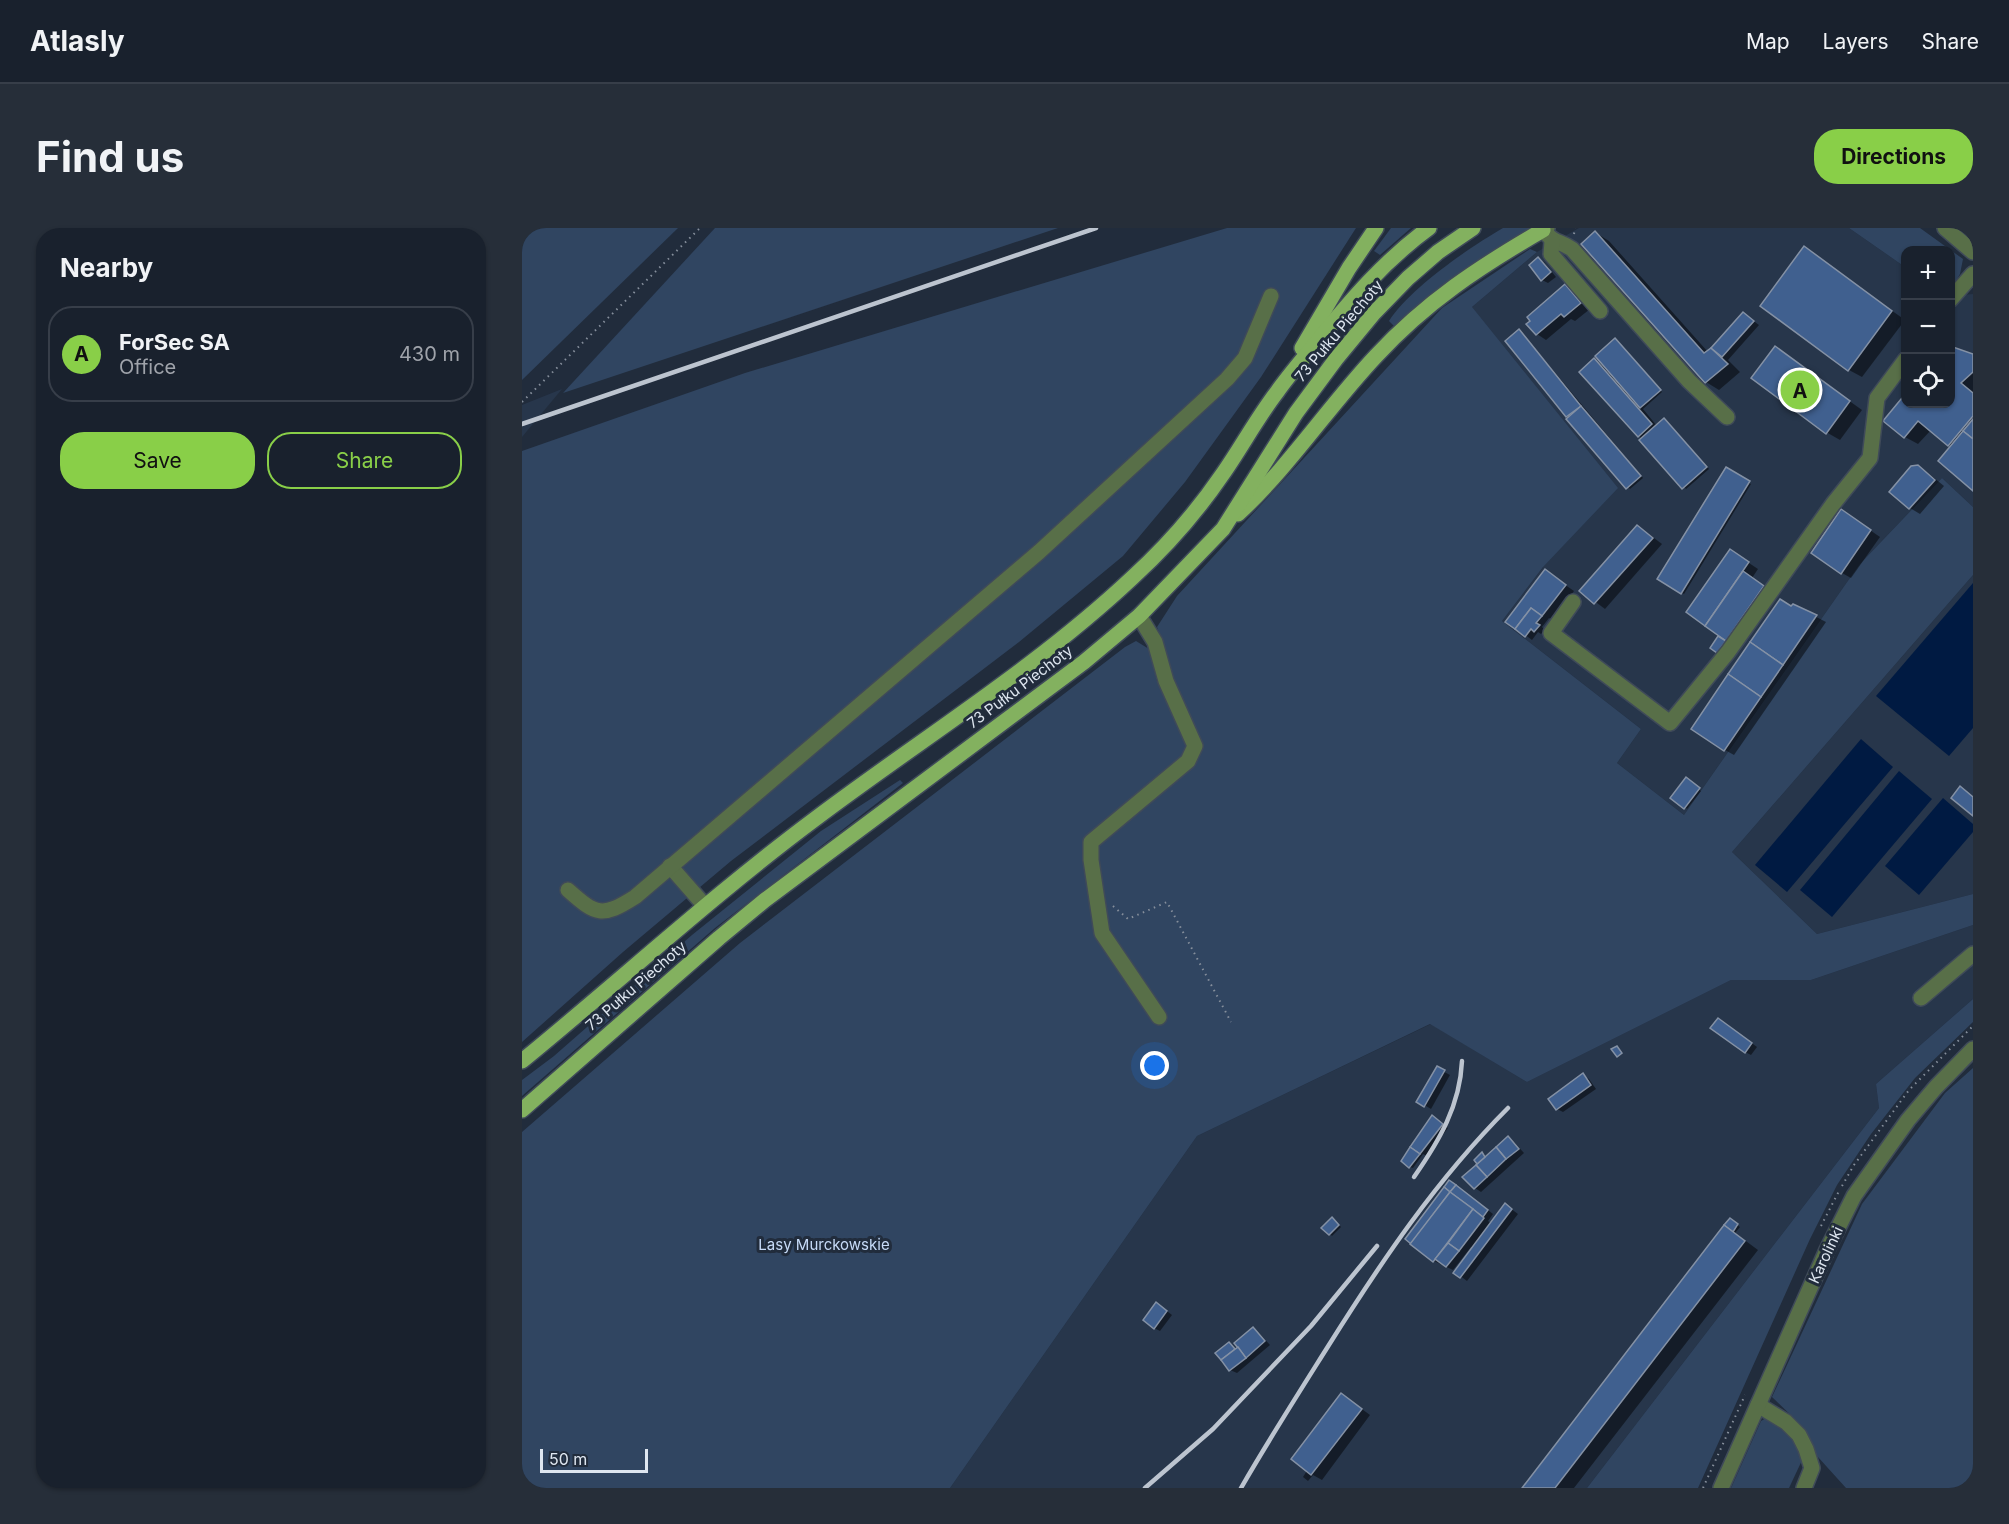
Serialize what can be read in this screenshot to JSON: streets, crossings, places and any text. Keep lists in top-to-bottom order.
{
  "streets": {
    "main road": ["73 Pułku Piechoty"],
    "street": ["Karolinki"]
  },
  "parks": ["Lasy Murckowskie"],
  "scale_bar": "50 m",
  "page": {
    "header": "Atlasly",
    "nav": ["Map", "Layers", "Share"],
    "buttons": [
      "Directions",
      ["Save", "Share"]
    ],
    "title": "Find us",
    "heading": "Nearby",
    "map_buttons": ["+", "−"],
    "list": [
      {
        "mark": "A",
        "name": "ForSec SA",
        "note": "Office",
        "value": "430 m"
      }
    ],
    "pins": "A",
    "scale": "50 m"
  }
}
